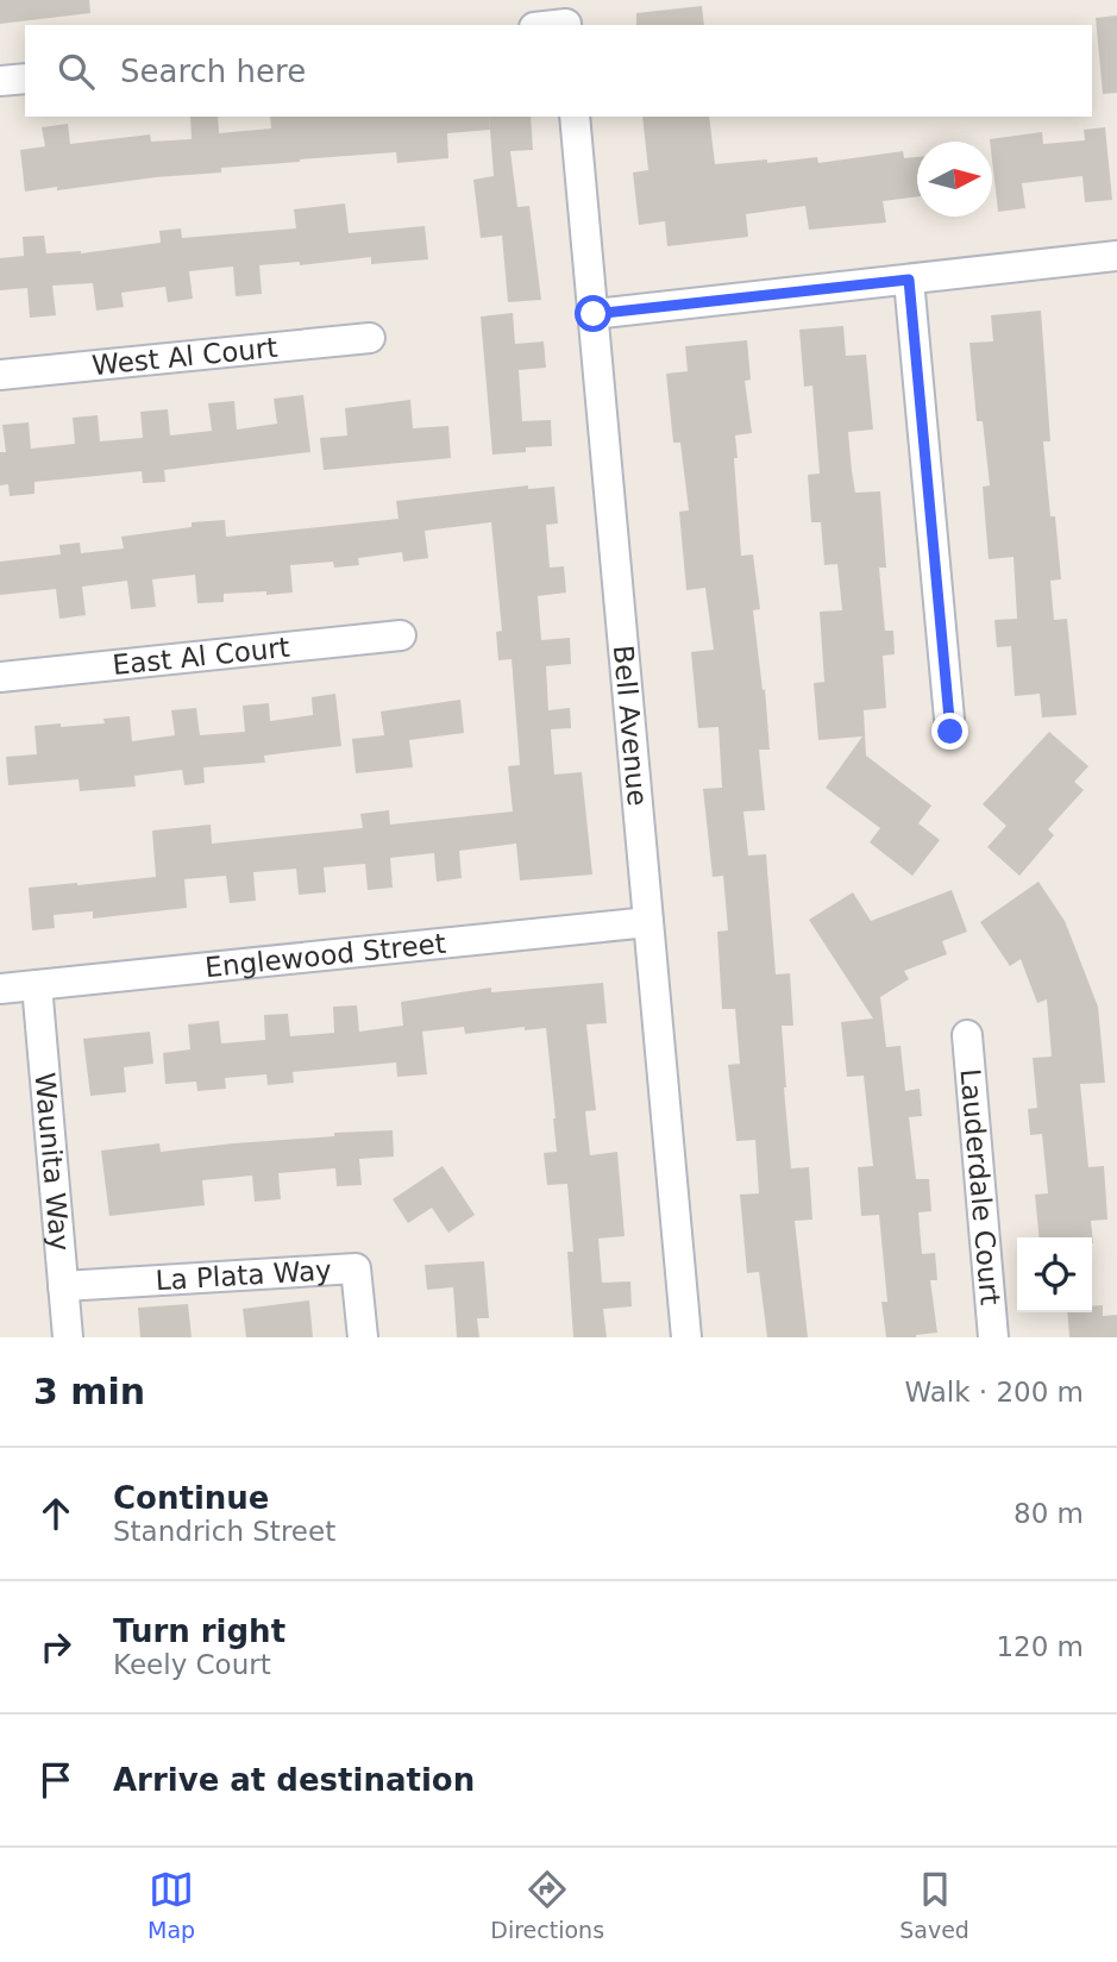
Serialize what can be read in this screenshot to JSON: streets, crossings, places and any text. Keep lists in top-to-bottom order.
{
  "streets": {
    "street": [
      "West Al Court",
      "East Al Court",
      "Bell Avenue",
      "Englewood Street",
      "Waunita Way",
      "Lauderdale Court",
      "La Plata Way"
    ]
  },
  "crossings": [
    ["Bell Avenue", "Englewood Street"],
    ["Englewood Street", "Waunita Way"],
    ["Waunita Way", "La Plata Way"]
  ],
  "north": "right",
  "page": {
    "search": "Search here",
    "heading": ["3 min", "Walk · 200 m"],
    "list": [
      ["Continue", "Standrich Street", "80 m"],
      ["Turn right", "Keely Court", "120 m"],
      "Arrive at destination"
    ],
    "nav": ["Map", "Directions", "Saved"]
  }
}
